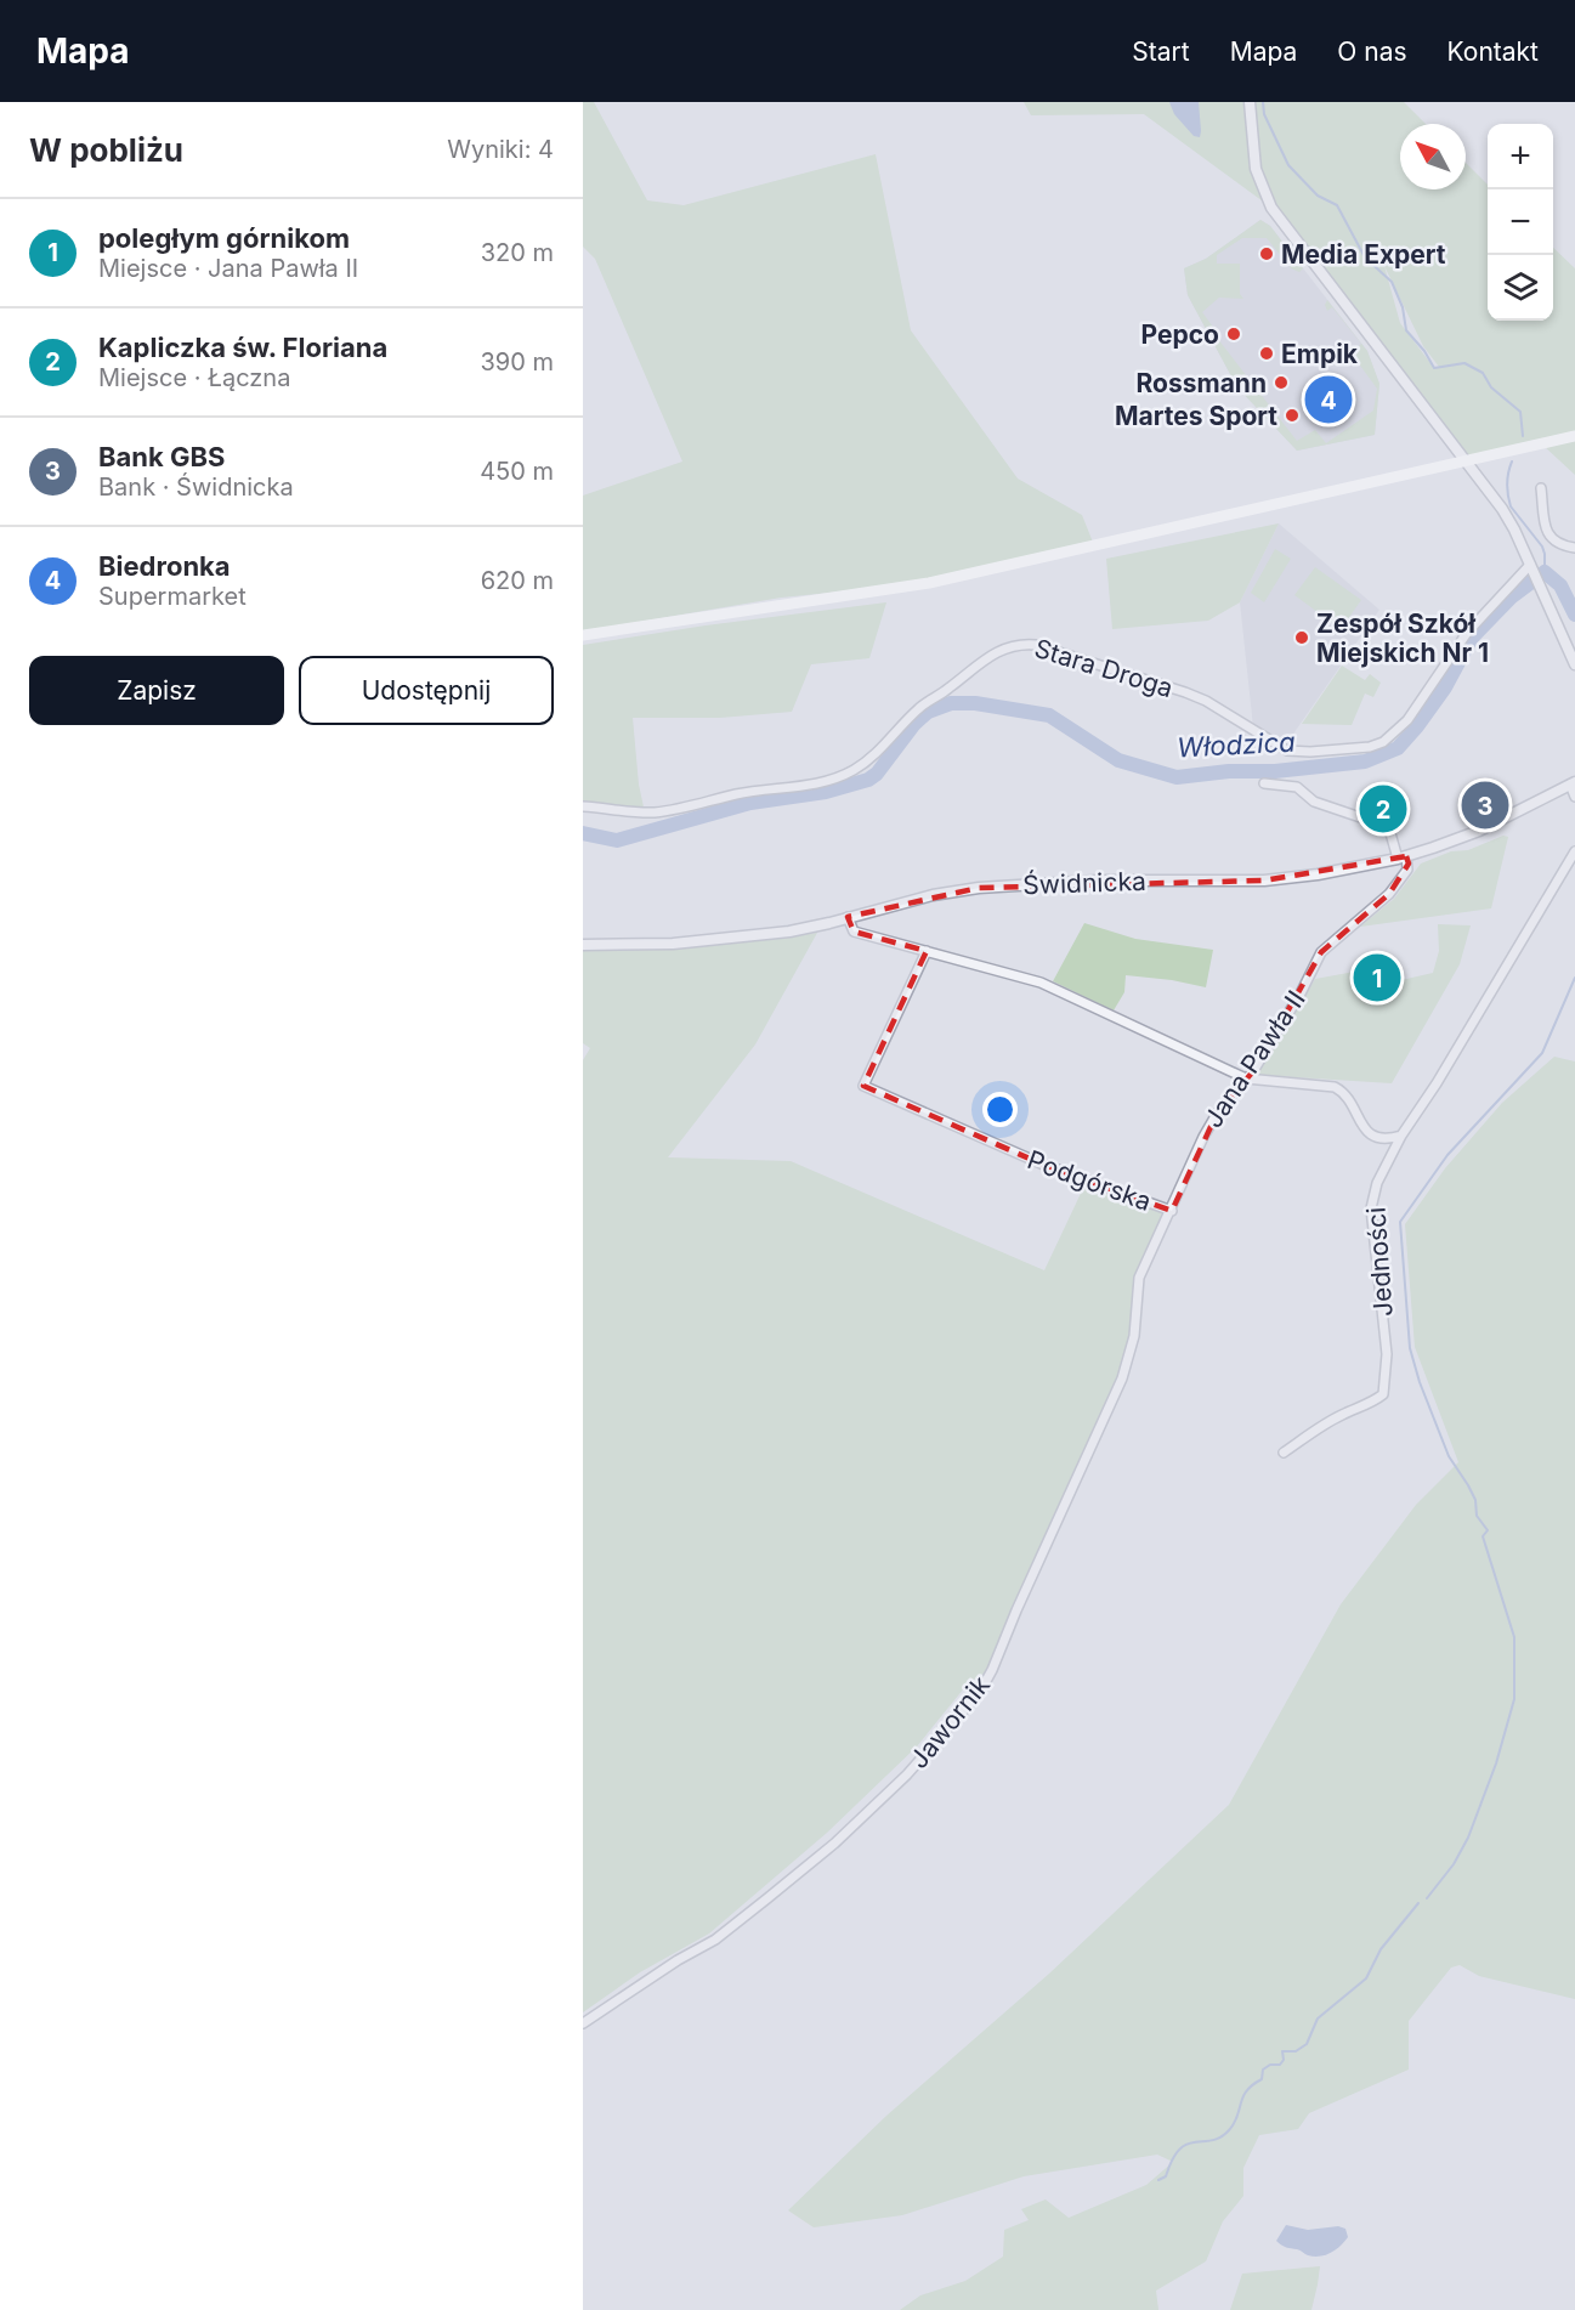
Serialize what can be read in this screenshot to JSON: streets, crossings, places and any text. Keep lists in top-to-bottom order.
{
  "streets": {
    "street": [
      "Stara Droga",
      "Świdnicka",
      "Jana Pawła II",
      "Podgórska",
      "Jedności",
      "Jawornik"
    ]
  },
  "crossings": [
    ["Świdnicka", "Jana Pawła II"],
    ["Jana Pawła II", "Podgórska"],
    ["Jana Pawła II", "Jawornik"],
    ["Podgórska", "Jawornik"]
  ],
  "water": ["Włodzica"],
  "places": [
    "Media Expert",
    "Pepco",
    "Empik",
    "Rossmann",
    "Martes Sport",
    "Zespół Szkół Miejskich Nr 1"
  ],
  "north": "top left",
  "page": {
    "header": "Mapa",
    "nav": [
      "Start",
      "Mapa",
      "O nas",
      "Kontakt"
    ],
    "heading": ["W pobliżu", "Wyniki: 4"],
    "map_buttons": ["+", "−"],
    "list": [
      {
        "mark": "1",
        "name": "poległym górnikom",
        "note": "Miejsce · Jana Pawła II",
        "value": "320 m"
      },
      {
        "mark": "2",
        "name": "Kapliczka św. Floriana",
        "note": "Miejsce · Łączna",
        "value": "390 m"
      },
      {
        "mark": "3",
        "name": "Bank GBS",
        "note": "Bank · Świdnicka",
        "value": "450 m"
      },
      {
        "mark": "4",
        "name": "Biedronka",
        "note": "Supermarket",
        "value": "620 m"
      }
    ],
    "pins": [
      "4",
      "3",
      "2",
      "1"
    ],
    "buttons": ["Zapisz", "Udostępnij"]
  }
}
